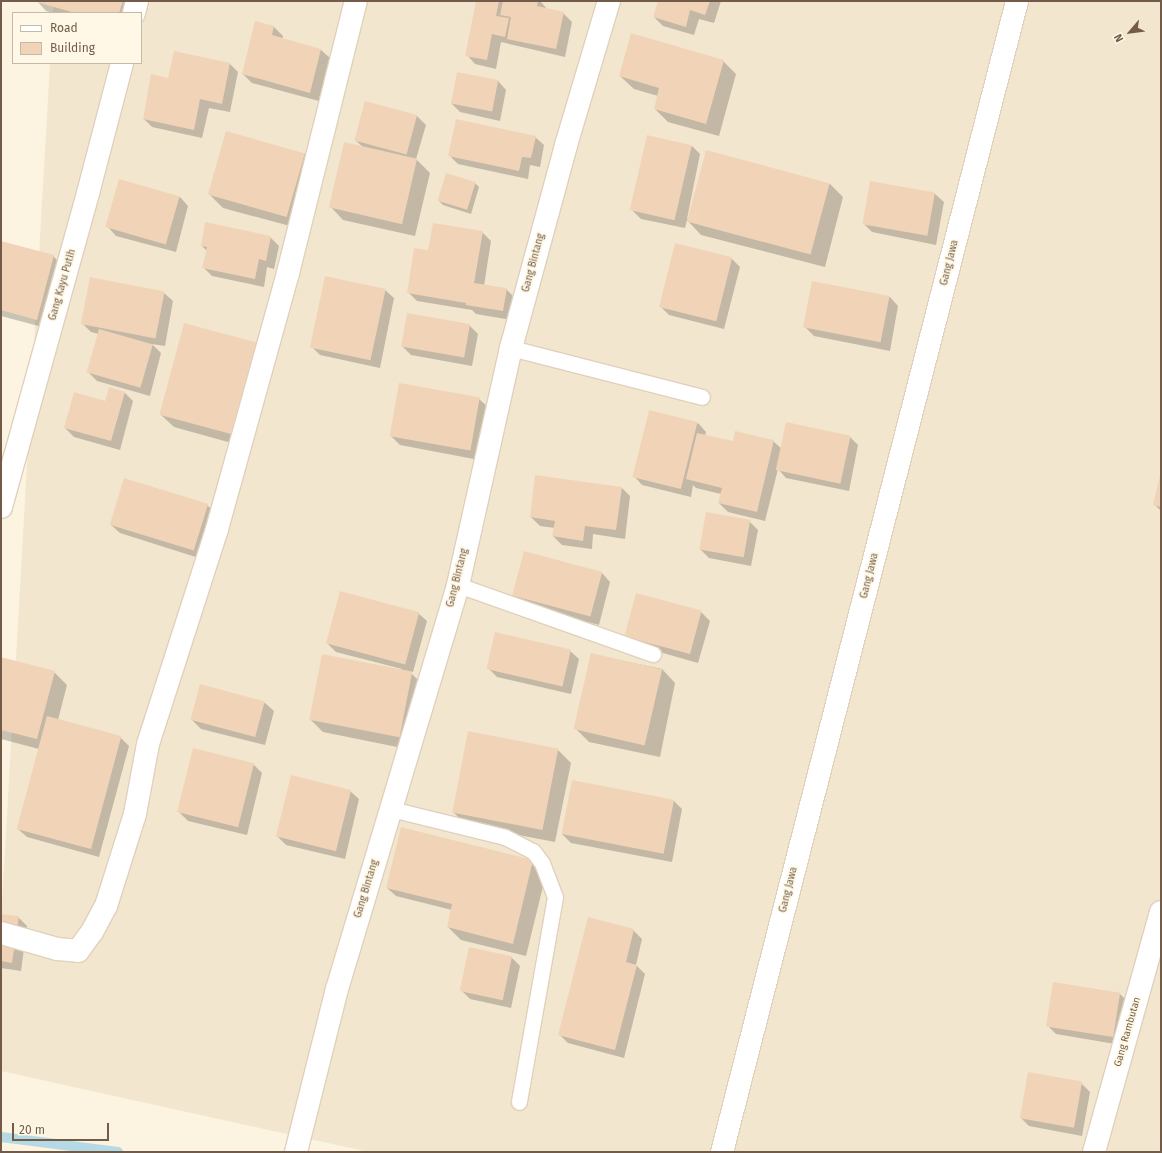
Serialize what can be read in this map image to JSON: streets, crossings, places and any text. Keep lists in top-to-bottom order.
{
  "streets": {
    "street": [
      "Gang Bintang",
      "Gang Jawa",
      "Gang Kayu Putih",
      "Gang Rambutan"
    ]
  },
  "legend": ["Road", "Building"],
  "scale_bar": "20 m",
  "north": "bottom left"
}
